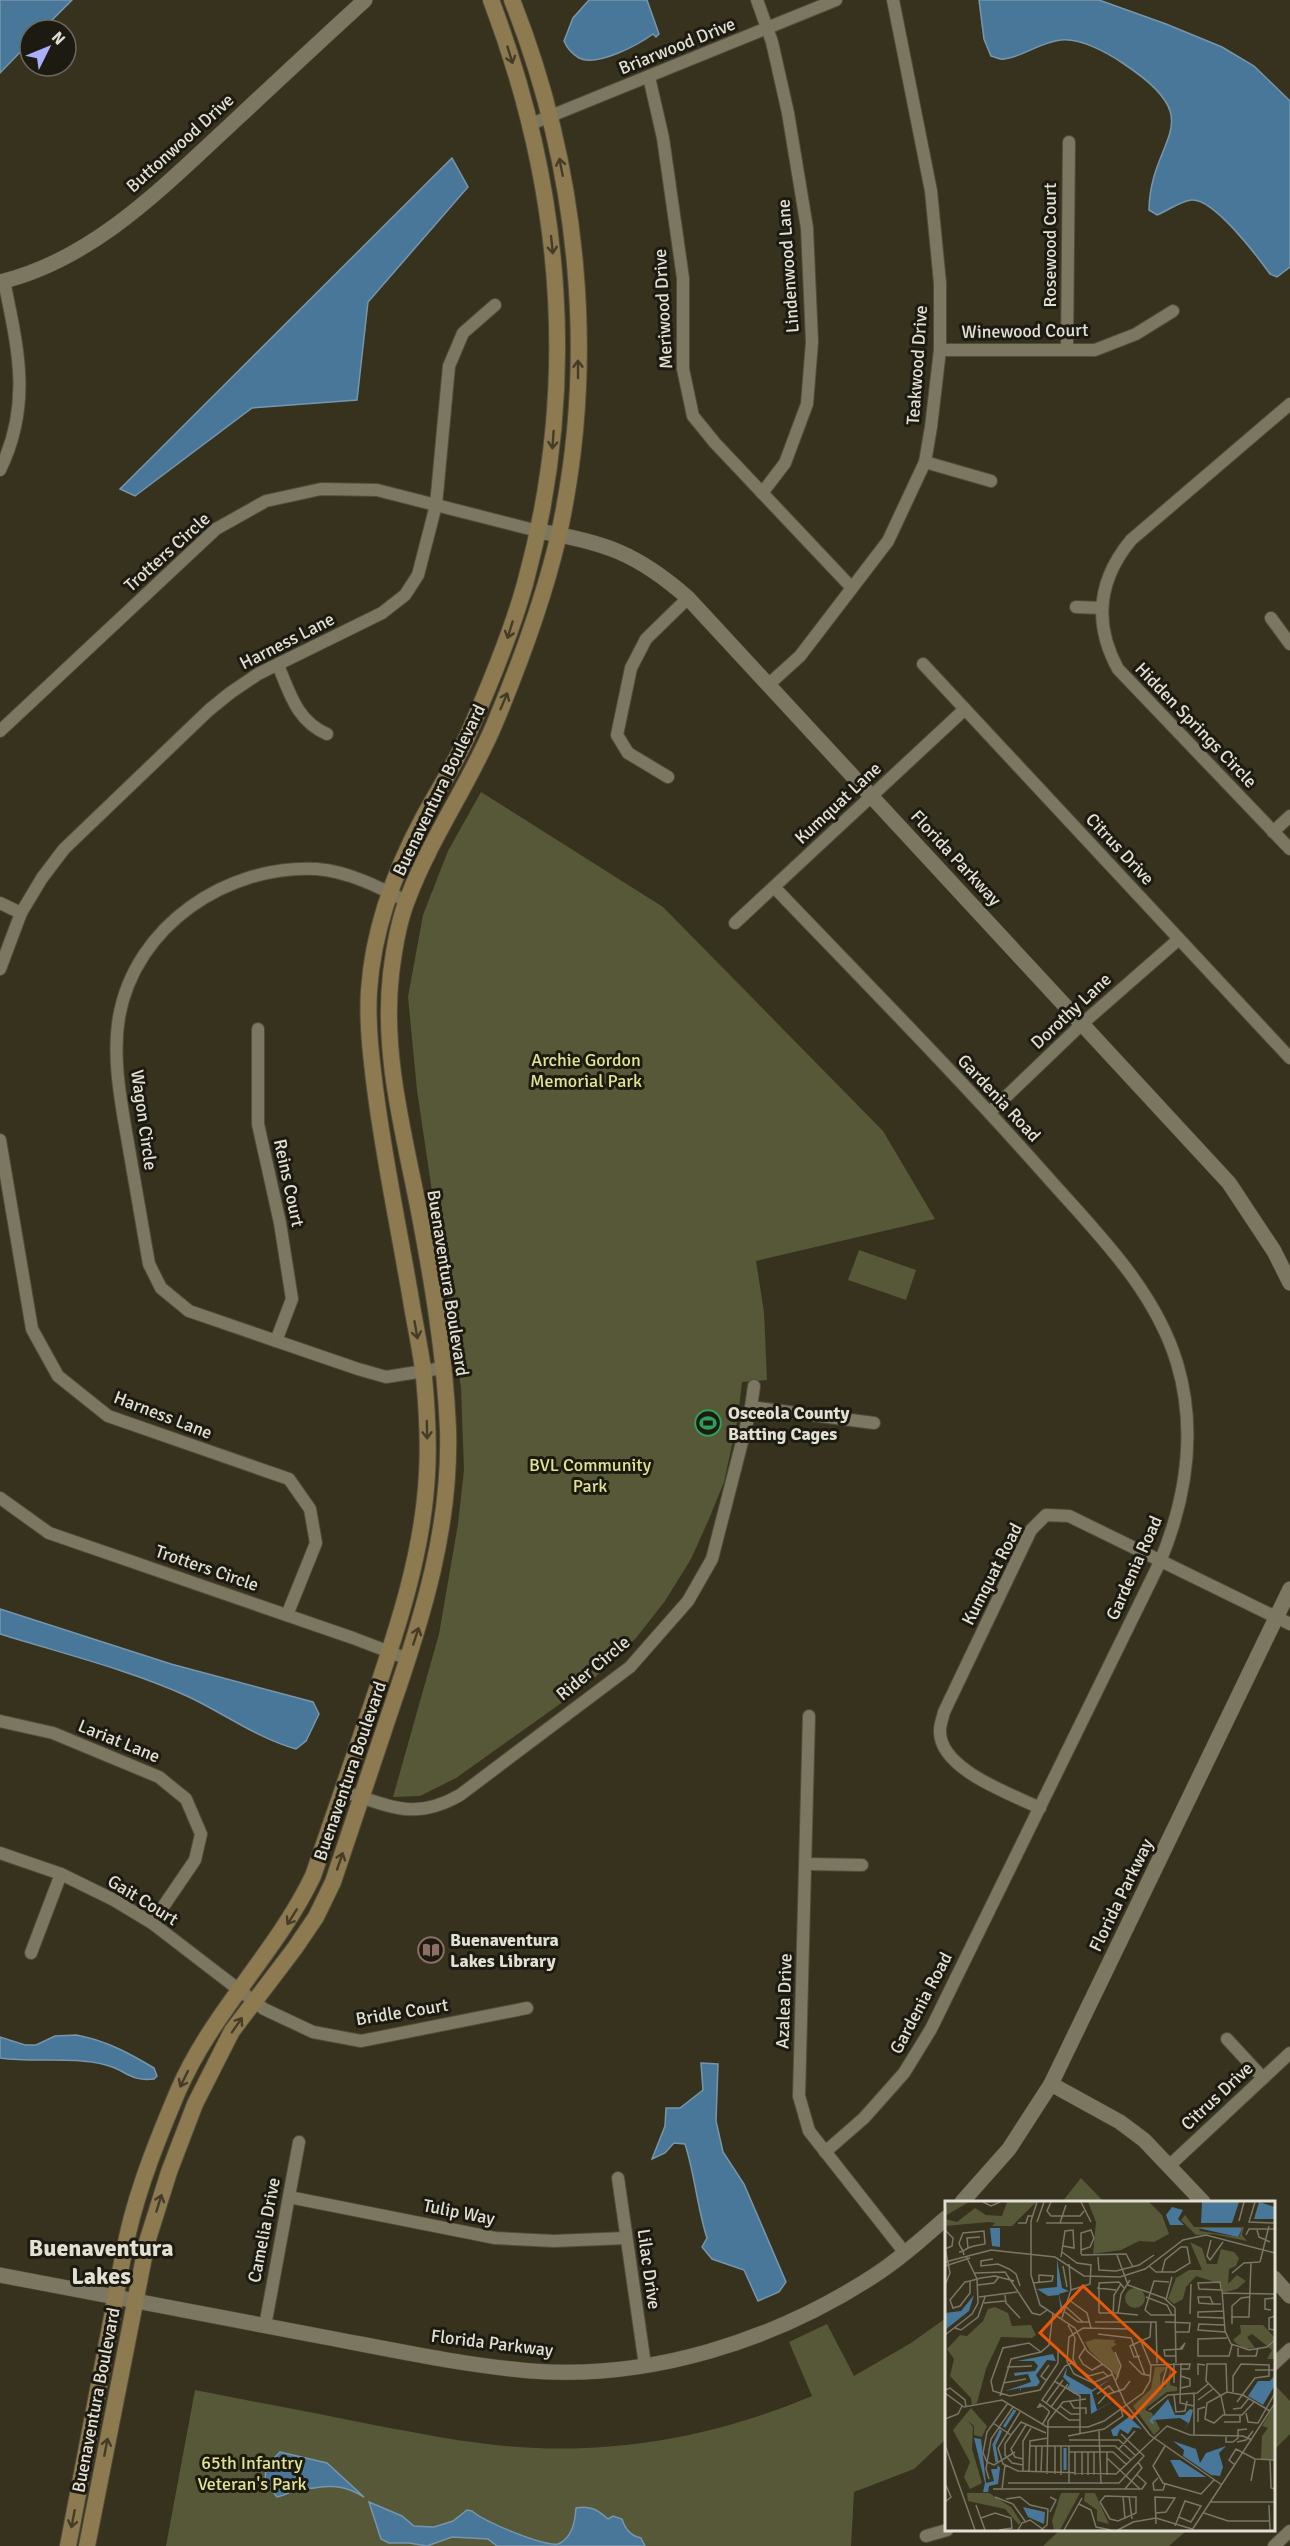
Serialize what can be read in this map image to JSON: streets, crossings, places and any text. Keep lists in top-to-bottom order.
{
  "streets": {
    "main road": ["Buenaventura Boulevard"],
    "street": [
      "Briarwood Drive",
      "Buttonwood Drive",
      "Rosewood Court",
      "Lindenwood Lane",
      "Meriwood Drive",
      "Winewood Court",
      "Teakwood Drive",
      "Trotters Circle",
      "Harness Lane",
      "Hidden Springs Circle",
      "Kumquat Lane",
      "Citrus Drive",
      "Florida Parkway",
      "Dorothy Lane",
      "Gardenia Road",
      "Wagon Circle",
      "Reins Court",
      "Kumquat Road",
      "Rider Circle",
      "Lariat Lane",
      "Gait Court",
      "Azalea Drive",
      "Bridle Court",
      "Tulip Way",
      "Camelia Drive",
      "Lilac Drive"
    ]
  },
  "crossings": [
    ["Briarwood Drive", "Lindenwood Lane"],
    ["Briarwood Drive", "Meriwood Drive"],
    ["Briarwood Drive", "Buenaventura Boulevard"],
    ["Rosewood Court", "Winewood Court"],
    ["Lindenwood Lane", "Meriwood Drive"],
    ["Meriwood Drive", "Teakwood Drive"],
    ["Winewood Court", "Teakwood Drive"],
    ["Teakwood Drive", "Florida Parkway"],
    ["Trotters Circle", "Harness Lane"],
    ["Trotters Circle", "Buenaventura Boulevard"],
    ["Trotters Circle", "Florida Parkway"],
    ["Buenaventura Boulevard", "Florida Parkway"],
    ["Buenaventura Boulevard", "Wagon Circle"],
    ["Buenaventura Boulevard", "Rider Circle"],
    ["Buenaventura Boulevard", "Gait Court"],
    ["Buenaventura Boulevard", "Bridle Court"],
    ["Kumquat Lane", "Citrus Drive"],
    ["Kumquat Lane", "Florida Parkway"],
    ["Kumquat Lane", "Gardenia Road"],
    ["Citrus Drive", "Dorothy Lane"],
    ["Florida Parkway", "Dorothy Lane"],
    ["Florida Parkway", "Kumquat Road"],
    ["Florida Parkway", "Azalea Drive"],
    ["Florida Parkway", "Camelia Drive"],
    ["Florida Parkway", "Lilac Drive"],
    ["Dorothy Lane", "Gardenia Road"],
    ["Gardenia Road", "Kumquat Road"],
    ["Gardenia Road", "Azalea Drive"],
    ["Wagon Circle", "Reins Court"],
    ["Lariat Lane", "Gait Court"],
    ["Gait Court", "Bridle Court"],
    ["Tulip Way", "Camelia Drive"],
    ["Tulip Way", "Lilac Drive"]
  ],
  "districts": ["Buenaventura Lakes"],
  "parks": ["Archie Gordon Memorial Park", "BVL Community Park", "65th Infantry Veteran's Park"],
  "places": {
    "sports": ["Osceola County Batting Cages"],
    "library": ["Buenaventura Lakes Library"]
  },
  "north": "top right"
}
